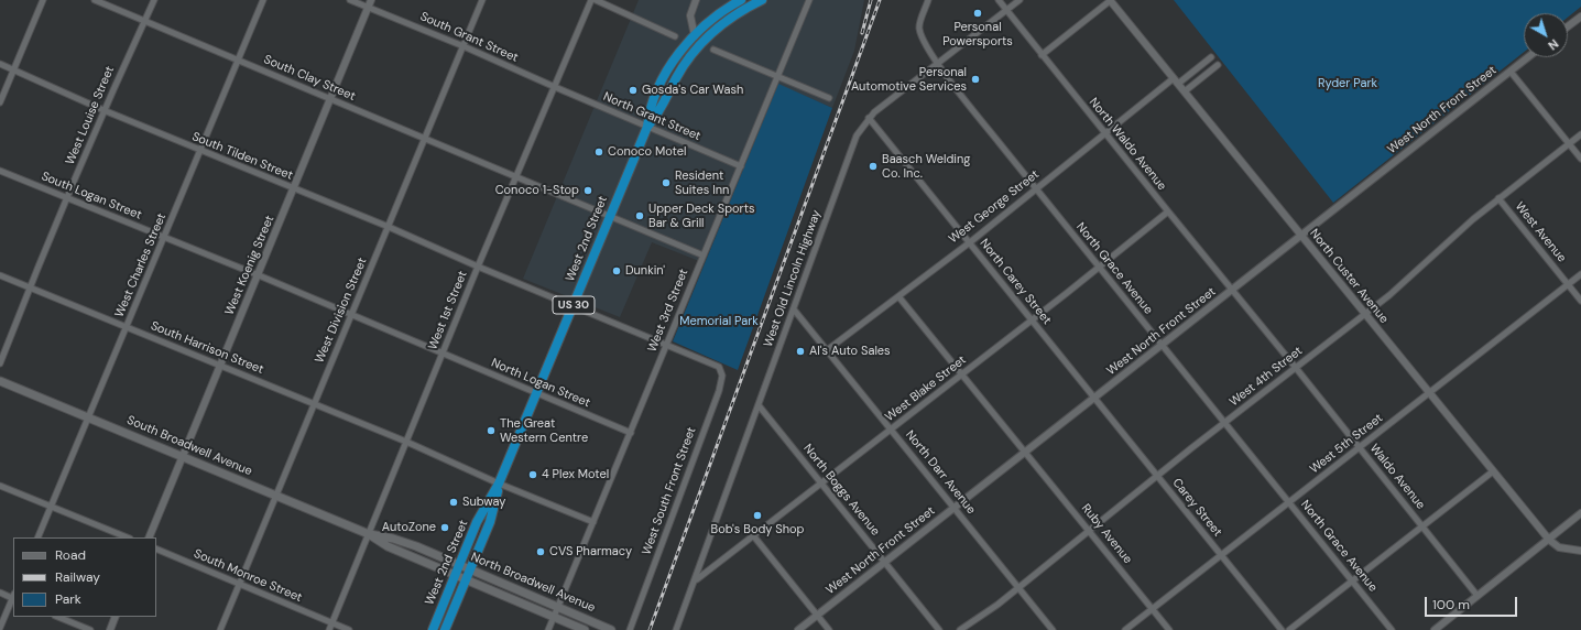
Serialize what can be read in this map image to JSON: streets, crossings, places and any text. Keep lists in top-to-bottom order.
{
  "streets": {
    "highway": ["West 2nd Street", "US 30"],
    "main road": ["South Broadwell Avenue", "North Broadwell Avenue"],
    "street": [
      "South Grant Street",
      "South Clay Street",
      "West North Front Street",
      "West Louise Street",
      "North Grant Street",
      "North Waldo Avenue",
      "South Tilden Street",
      "South Logan Street",
      "West George Street",
      "West Avenue",
      "West Charles Street",
      "West Koenig Street",
      "North Grace Avenue",
      "North Custer Avenue",
      "West Old Lincoln Highway",
      "North Carey Street",
      "West Division Street",
      "West 1st Street",
      "West 3rd Street",
      "South Harrison Street",
      "West 4th Street",
      "North Logan Street",
      "West Blake Street",
      "West 5th Street",
      "North Darr Avenue",
      "Waldo Avenue",
      "North Boggs Avenue",
      "West South Front Street",
      "Carey Street",
      "Ruby Avenue",
      "South Monroe Street"
    ]
  },
  "crossings": [
    ["South Grant Street", "North Grant Street"],
    ["South Grant Street", "West Koenig Street"],
    ["South Grant Street", "West Division Street"],
    ["South Grant Street", "West 1st Street"],
    ["South Clay Street", "West Louise Street"],
    ["South Clay Street", "West 2nd Street"],
    ["South Clay Street", "West Charles Street"],
    ["South Clay Street", "West Koenig Street"],
    ["South Clay Street", "West Division Street"],
    ["South Clay Street", "West 1st Street"],
    ["South Clay Street", "West 3rd Street"],
    ["West North Front Street", "North Waldo Avenue"],
    ["West North Front Street", "North Grace Avenue"],
    ["West North Front Street", "North Custer Avenue"],
    ["West North Front Street", "North Carey Street"],
    ["West North Front Street", "North Darr Avenue"],
    ["West North Front Street", "Waldo Avenue"],
    ["West North Front Street", "North Boggs Avenue"],
    ["West North Front Street", "Carey Street"],
    ["West North Front Street", "Ruby Avenue"],
    ["West Louise Street", "South Tilden Street"],
    ["West Louise Street", "South Logan Street"],
    ["West Louise Street", "South Harrison Street"],
    ["North Grant Street", "West 2nd Street"],
    ["North Grant Street", "West 1st Street"],
    ["North Grant Street", "West 3rd Street"],
    ["North Waldo Avenue", "West George Street"],
    ["North Waldo Avenue", "West Old Lincoln Highway"],
    ["North Waldo Avenue", "West Blake Street"],
    ["North Waldo Avenue", "Waldo Avenue"],
    ["South Tilden Street", "West 2nd Street"],
    ["South Tilden Street", "West Charles Street"],
    ["South Tilden Street", "West Koenig Street"],
    ["South Tilden Street", "West Division Street"],
    ["South Tilden Street", "West 1st Street"],
    ["South Tilden Street", "West 3rd Street"],
    ["South Tilden Street", "West South Front Street"],
    ["South Logan Street", "West Charles Street"],
    ["South Logan Street", "West Koenig Street"],
    ["South Logan Street", "West Division Street"],
    ["South Logan Street", "West 1st Street"],
    ["South Logan Street", "North Logan Street"],
    ["West George Street", "North Grace Avenue"],
    ["West George Street", "North Custer Avenue"],
    ["West George Street", "North Carey Street"],
    ["West George Street", "North Darr Avenue"],
    ["West George Street", "Ruby Avenue"],
    ["West Avenue", "West 4th Street"],
    ["West Avenue", "West 5th Street"],
    ["West 2nd Street", "US 30"],
    ["West 2nd Street", "South Harrison Street"],
    ["West 2nd Street", "North Logan Street"],
    ["West 2nd Street", "North Broadwell Avenue"],
    ["West Charles Street", "South Harrison Street"],
    ["West Charles Street", "South Broadwell Avenue"],
    ["West Koenig Street", "South Harrison Street"],
    ["West Koenig Street", "South Broadwell Avenue"],
    ["North Grace Avenue", "West Old Lincoln Highway"],
    ["North Grace Avenue", "West 4th Street"],
    ["North Grace Avenue", "West Blake Street"],
    ["North Grace Avenue", "West 5th Street"],
    ["North Custer Avenue", "West 4th Street"],
    ["North Custer Avenue", "West 5th Street"],
    ["West Old Lincoln Highway", "North Carey Street"],
    ["West Old Lincoln Highway", "West Blake Street"],
    ["West Old Lincoln Highway", "North Darr Avenue"],
    ["West Old Lincoln Highway", "North Boggs Avenue"],
    ["North Carey Street", "West Blake Street"],
    ["North Carey Street", "Carey Street"],
    ["West Division Street", "South Harrison Street"],
    ["West Division Street", "South Broadwell Avenue"],
    ["West Division Street", "South Monroe Street"],
    ["West 1st Street", "South Harrison Street"],
    ["West 1st Street", "North Logan Street"],
    ["West 1st Street", "South Broadwell Avenue"],
    ["West 1st Street", "South Monroe Street"],
    ["West 1st Street", "North Broadwell Avenue"],
    ["West 3rd Street", "South Harrison Street"],
    ["West 3rd Street", "North Logan Street"],
    ["West 3rd Street", "North Broadwell Avenue"],
    ["West 4th Street", "North Darr Avenue"],
    ["West 4th Street", "Waldo Avenue"],
    ["West 4th Street", "Carey Street"],
    ["West 4th Street", "Ruby Avenue"],
    ["West Blake Street", "North Darr Avenue"],
    ["West Blake Street", "North Boggs Avenue"],
    ["West Blake Street", "Ruby Avenue"],
    ["West 5th Street", "Waldo Avenue"],
    ["West 5th Street", "Carey Street"],
    ["West 5th Street", "Ruby Avenue"],
    ["South Broadwell Avenue", "North Broadwell Avenue"]
  ],
  "parks": ["Ryder Park", "Memorial Park"],
  "places": [
    "Personal Powersports",
    "Personal Automotive Services",
    "Gosda's Car Wash",
    "Conoco Motel",
    "Baasch Welding Co. Inc.",
    "Resident Suites Inn",
    "Conoco 1-Stop",
    "Upper Deck Sports Bar & Grill",
    "Dunkin'",
    "Al's Auto Sales",
    "The Great Western Centre",
    "4 Plex Motel",
    "Subway",
    "Bob's Body Shop",
    "AutoZone",
    "CVS Pharmacy"
  ],
  "legend": ["Road", "Railway", "Park"],
  "scale_bar": "100 m",
  "north": "bottom right"
}
